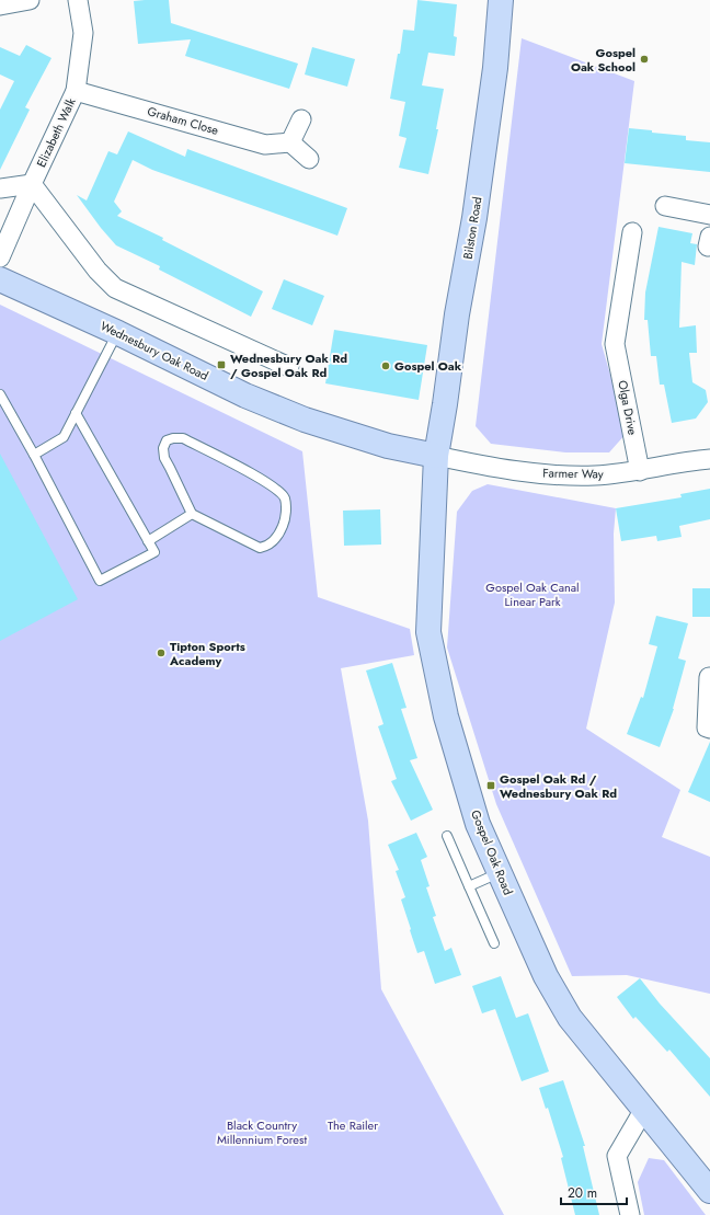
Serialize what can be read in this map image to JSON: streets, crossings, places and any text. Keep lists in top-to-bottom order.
{
  "streets": {
    "main road": ["Bilston Road", "Wednesbury Oak Road", "Gospel Oak Road"],
    "street": [
      "Graham Close",
      "Elizabeth Walk",
      "Olga Drive",
      "Farmer Way"
    ]
  },
  "crossings": [
    ["Graham Close", "Elizabeth Walk"],
    ["Bilston Road", "Wednesbury Oak Road"],
    ["Bilston Road", "Farmer Way"],
    ["Bilston Road", "Gospel Oak Road"],
    ["Wednesbury Oak Road", "Farmer Way"],
    ["Wednesbury Oak Road", "Gospel Oak Road"],
    ["Olga Drive", "Farmer Way"],
    ["Farmer Way", "Gospel Oak Road"]
  ],
  "parks": ["Gospel Oak Canal Linear Park", "Black Country Millennium Forest", "The Railer"],
  "places": {
    "other": ["Gospel Oak School", "Gospel Oak", "Tipton Sports Academy"],
    "transit": ["Wednesbury Oak Rd / Gospel Oak Rd", "Gospel Oak Rd / Wednesbury Oak Rd"]
  },
  "scale_bar": "20 m"
}
